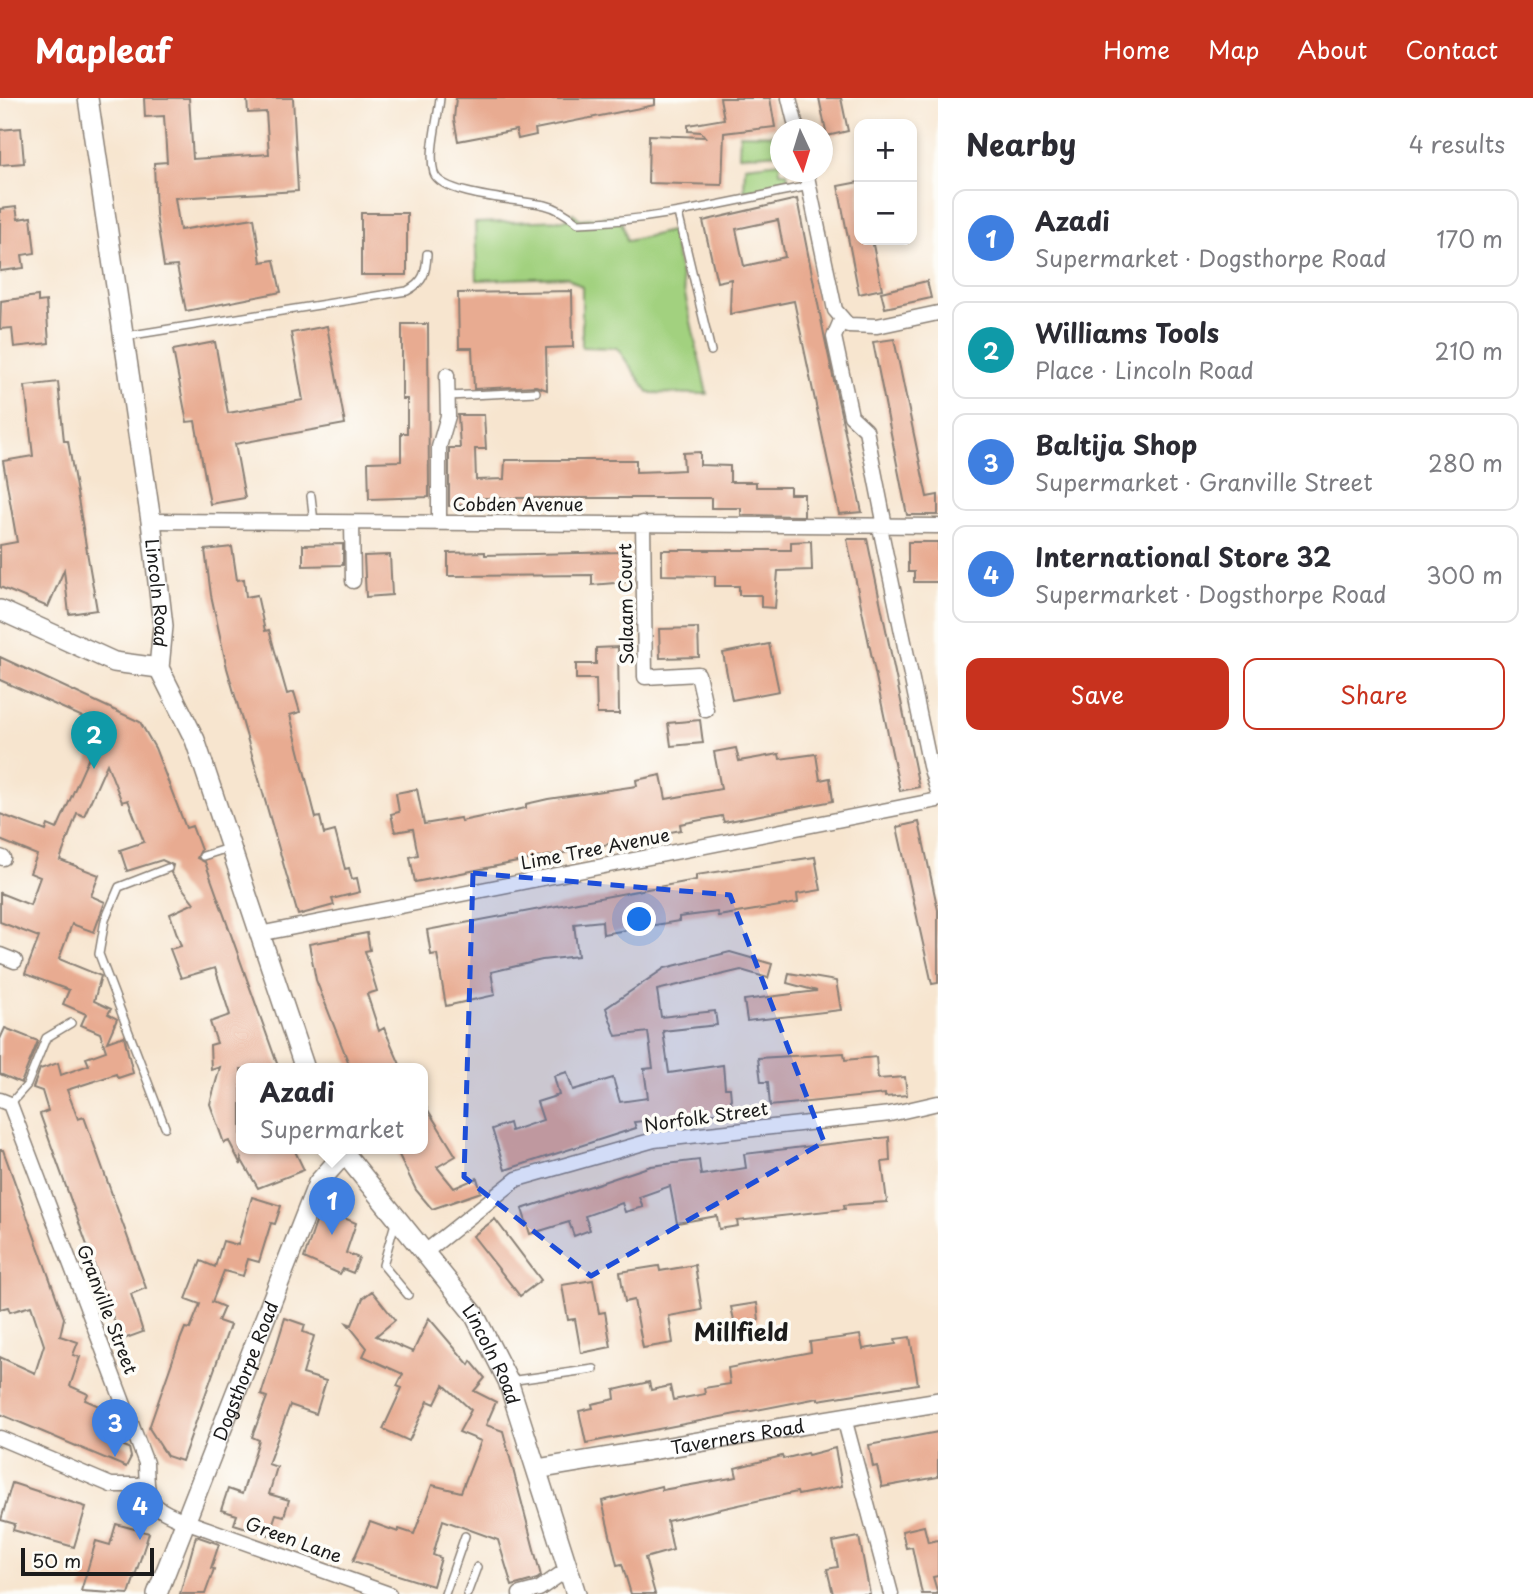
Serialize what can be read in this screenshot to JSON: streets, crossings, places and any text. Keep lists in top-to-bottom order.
{
  "streets": {
    "street": [
      "Cobden Avenue",
      "Lincoln Road",
      "Salaam Court",
      "Lime Tree Avenue",
      "Norfolk Street",
      "Granville Street",
      "Dogsthorpe Road",
      "Taverners Road",
      "Green Lane"
    ]
  },
  "crossings": [
    ["Cobden Avenue", "Lincoln Road"],
    ["Cobden Avenue", "Salaam Court"],
    ["Lincoln Road", "Lime Tree Avenue"],
    ["Lincoln Road", "Norfolk Street"],
    ["Lincoln Road", "Taverners Road"],
    ["Granville Street", "Dogsthorpe Road"],
    ["Granville Street", "Green Lane"],
    ["Dogsthorpe Road", "Green Lane"]
  ],
  "districts": ["Millfield"],
  "scale_bar": "50 m",
  "north": "bottom",
  "page": {
    "header": "Mapleaf",
    "nav": [
      "Home",
      "Map",
      "About",
      "Contact"
    ],
    "heading": ["Nearby", "4 results"],
    "map_buttons": ["+", "−"],
    "list": [
      {
        "mark": "1",
        "name": "Azadi",
        "note": "Supermarket · Dogsthorpe Road",
        "value": "170 m"
      },
      {
        "mark": "2",
        "name": "Williams Tools",
        "note": "Place · Lincoln Road",
        "value": "210 m"
      },
      {
        "mark": "3",
        "name": "Baltija Shop",
        "note": "Supermarket · Granville Street",
        "value": "280 m"
      },
      {
        "mark": "4",
        "name": "International Store 32",
        "note": "Supermarket · Dogsthorpe Road",
        "value": "300 m"
      }
    ],
    "buttons": ["Save", "Share"],
    "pins": [
      "2",
      "1",
      "3",
      "4"
    ],
    "popup": ["Azadi", "Supermarket"],
    "scale": "50 m"
  }
}
